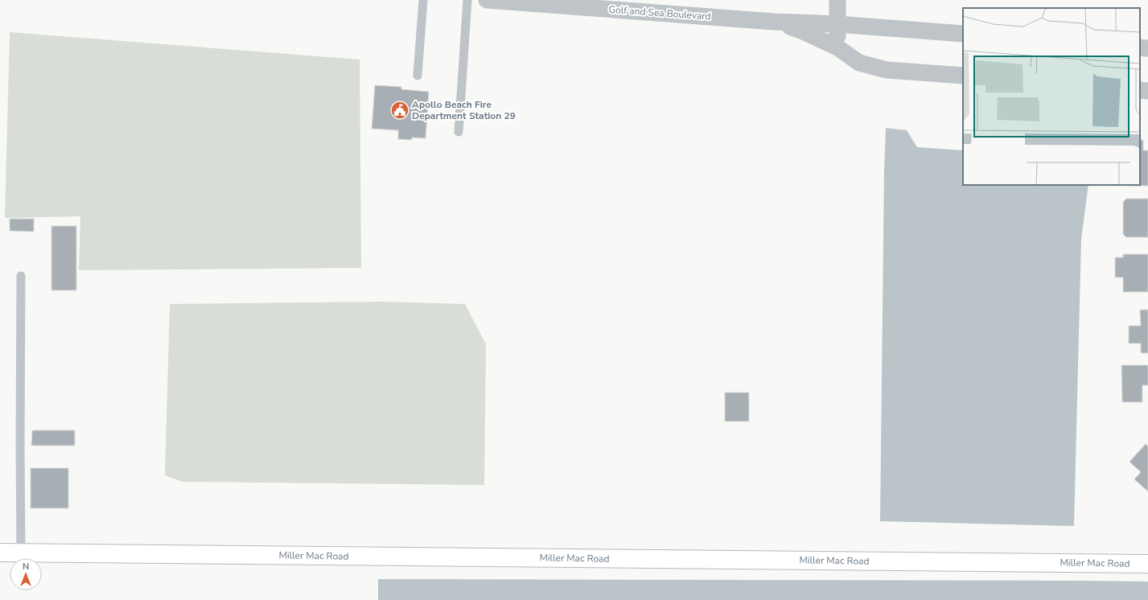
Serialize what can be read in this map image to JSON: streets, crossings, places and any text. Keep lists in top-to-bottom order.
{
  "streets": {
    "street": ["Golf and Sea Boulevard", "Miller Mac Road"]
  },
  "places": {
    "public building": ["Apollo Beach Fire Department Station 29"]
  },
  "north": "top"
}
